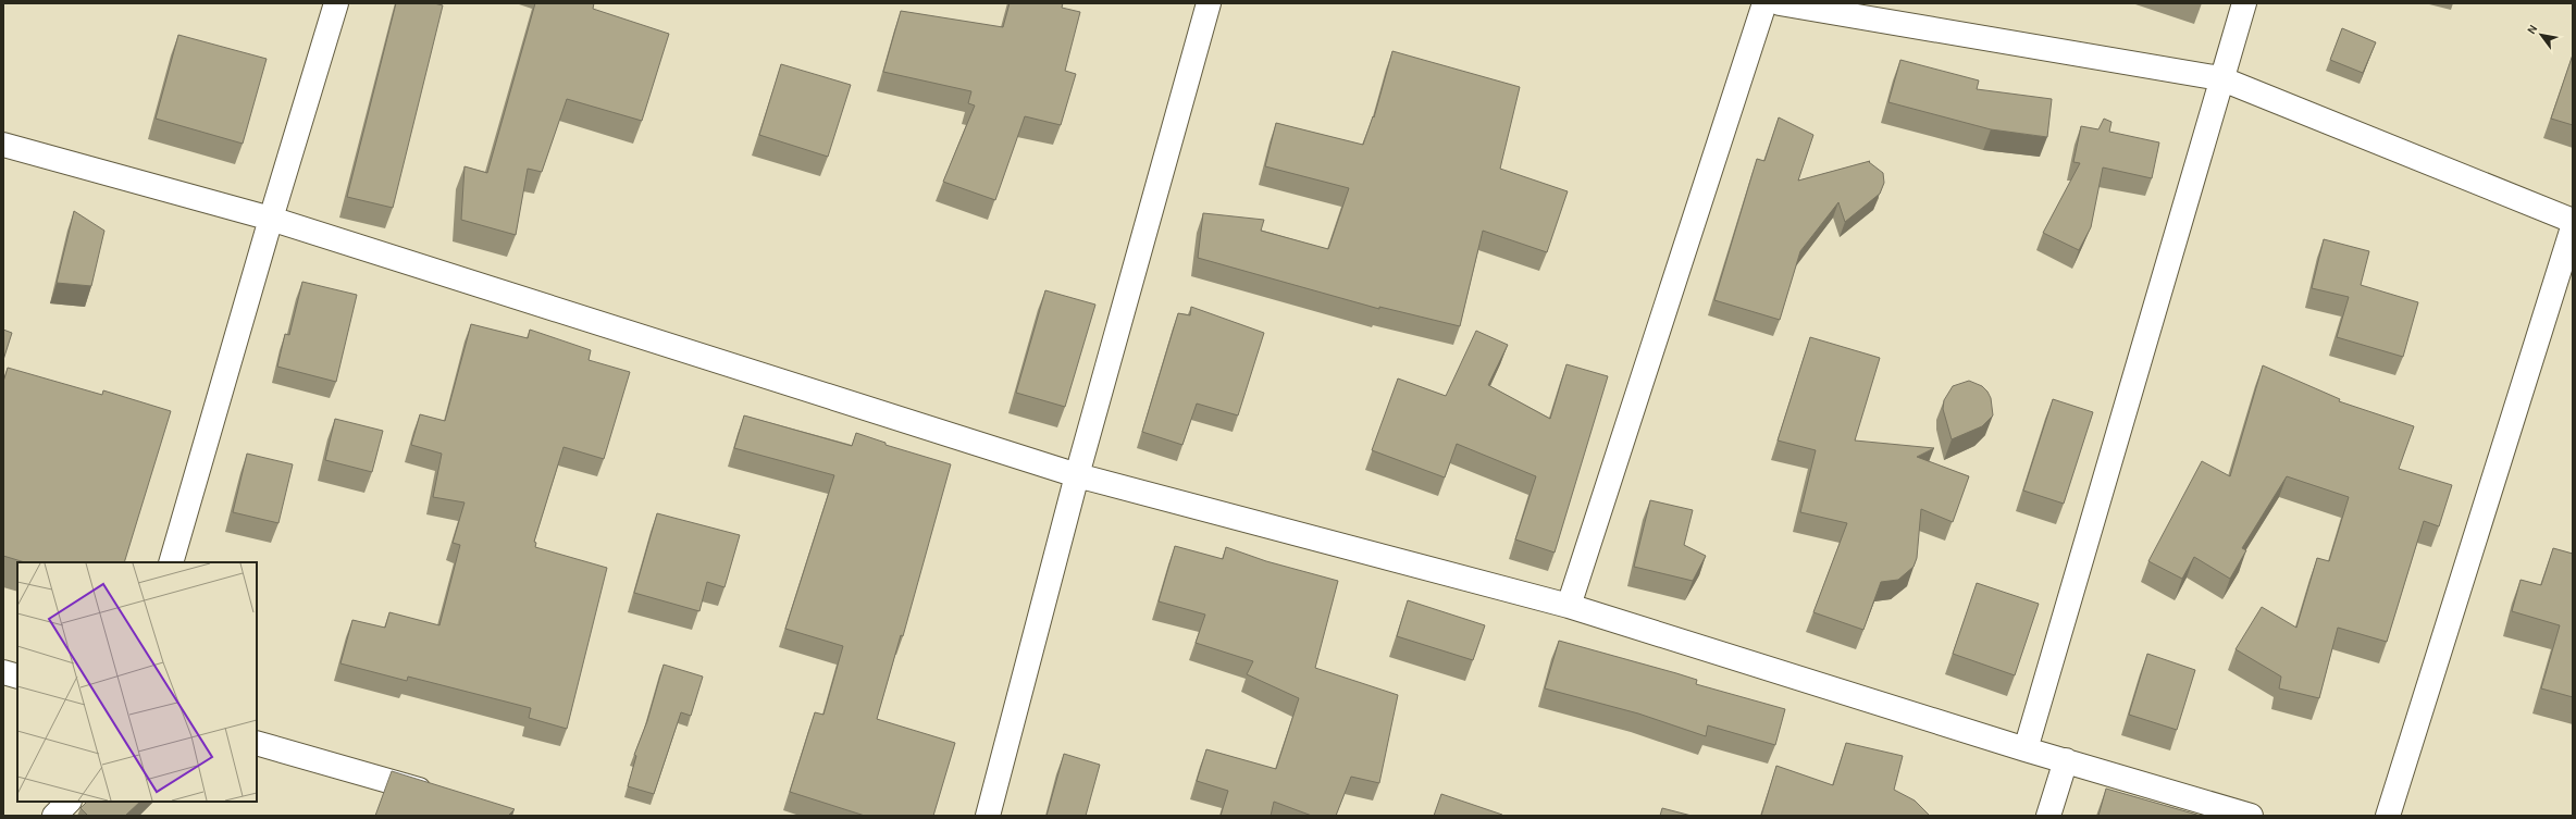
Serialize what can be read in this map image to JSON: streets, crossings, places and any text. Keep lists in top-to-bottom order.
{
  "north": "top left"
}
